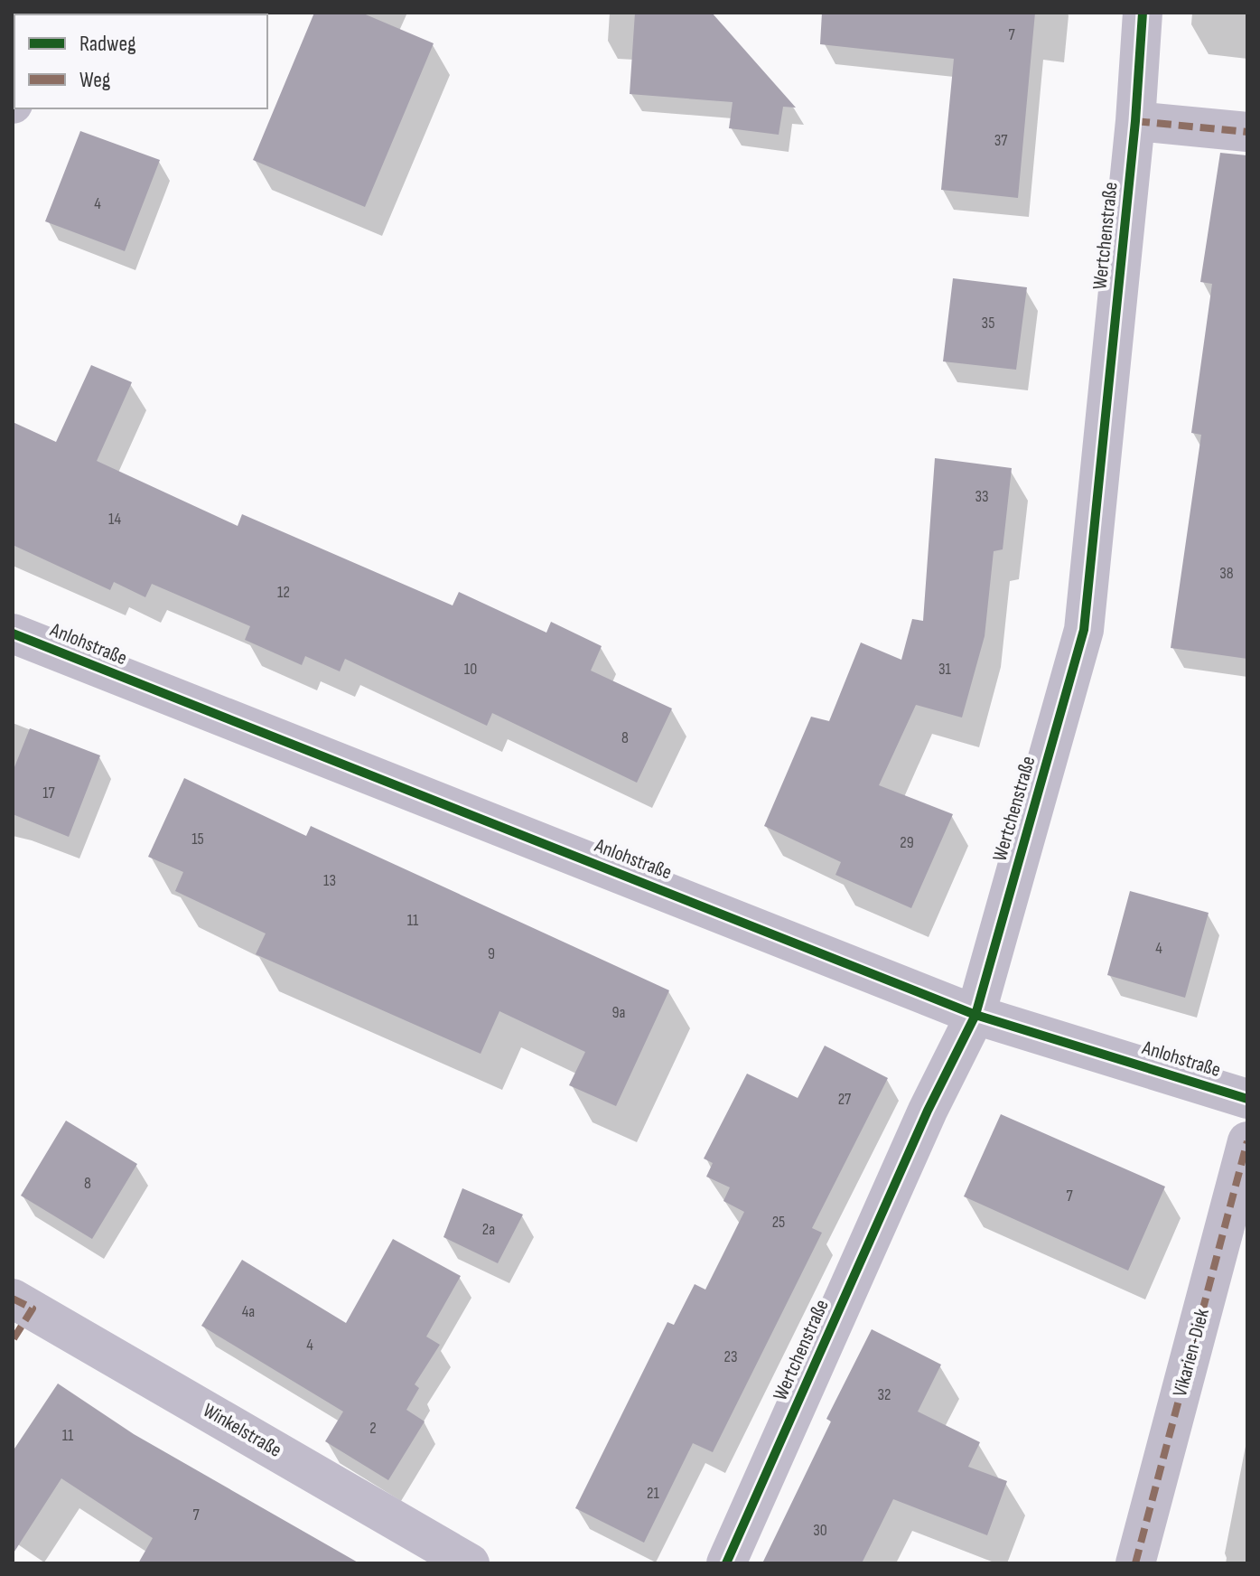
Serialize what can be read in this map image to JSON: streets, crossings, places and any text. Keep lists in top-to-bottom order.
{
  "streets": {
    "street": [
      "Wertchenstraße",
      "Anlohstraße",
      "Vikarien-Diek",
      "Winkelstraße"
    ]
  },
  "crossings": [
    ["Wertchenstraße", "Anlohstraße"]
  ],
  "house_numbers": [
    "7",
    "37",
    "4",
    "35",
    "33",
    "14",
    "38",
    "12",
    "10",
    "31",
    "8",
    "17",
    "15",
    "29",
    "13",
    "11",
    "4",
    "9",
    "9a",
    "27",
    "8",
    "7",
    "25",
    "2a",
    "4a",
    "4",
    "23",
    "32",
    "2",
    "11",
    "21",
    "7",
    "30"
  ],
  "legend": ["Radweg", "Weg"]
}
